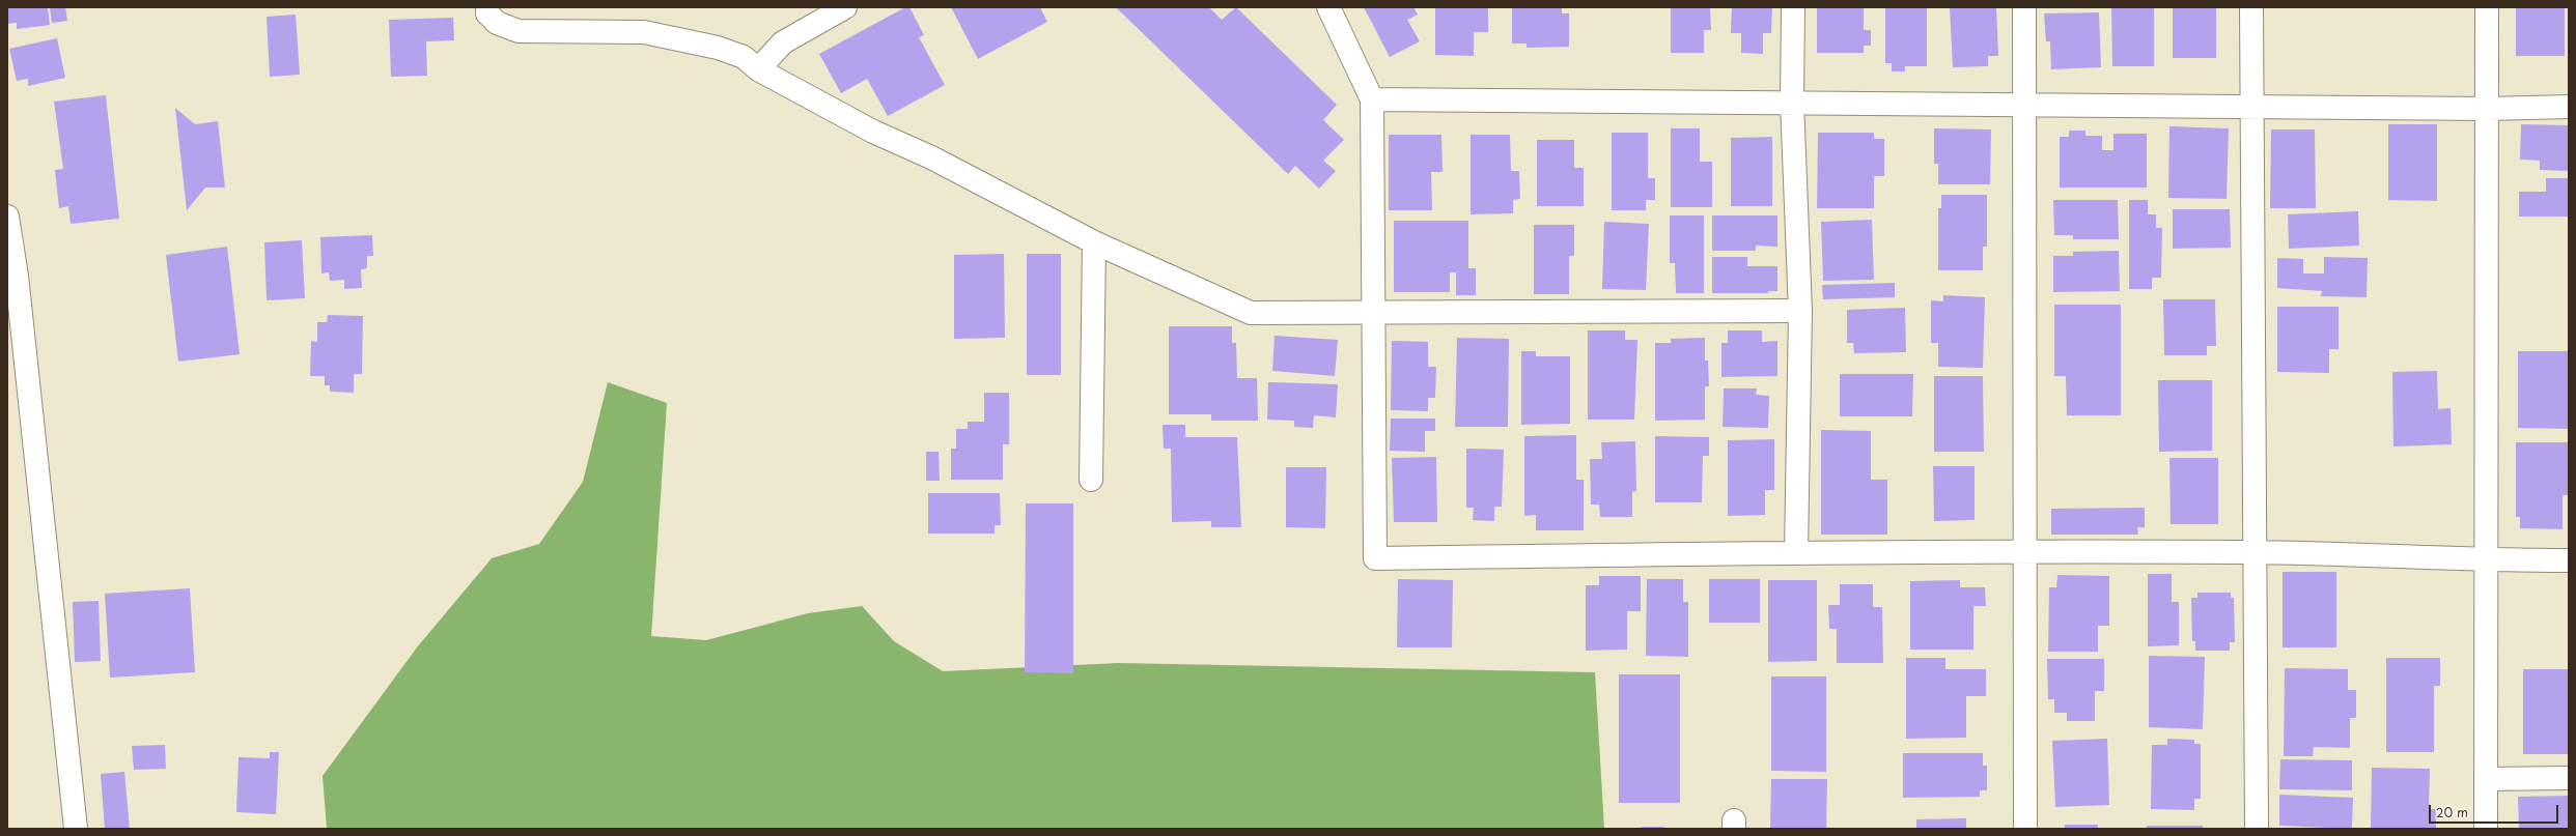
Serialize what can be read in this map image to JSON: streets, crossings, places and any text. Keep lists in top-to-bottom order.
{
  "scale_bar": "20 m"
}
